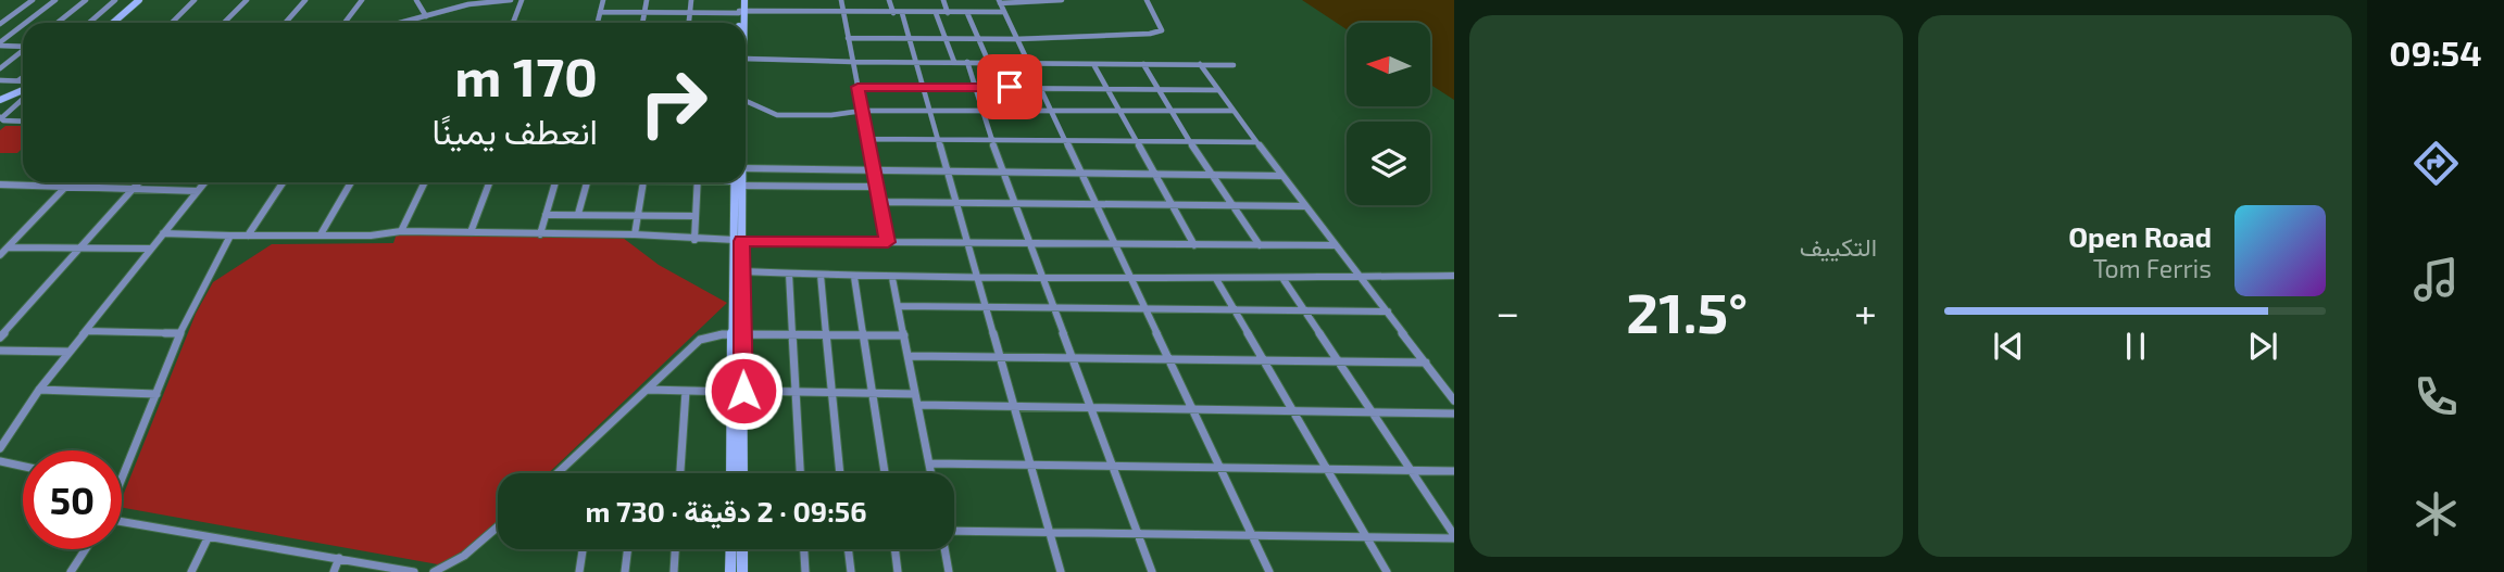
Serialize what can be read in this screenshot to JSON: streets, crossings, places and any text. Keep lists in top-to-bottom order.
{
  "north": "left",
  "page": {
    "tabs": "09:54",
    "tile": "التكييف",
    "turn": ["170 m", "انعطف يمينًا"],
    "song": ["Open Road", "Tom Ferris"],
    "heat": ["−", "21.5°", "+"],
    "limit": "50",
    "trip": "09:56 · 2 دقيقة · 730 m"
  }
}
